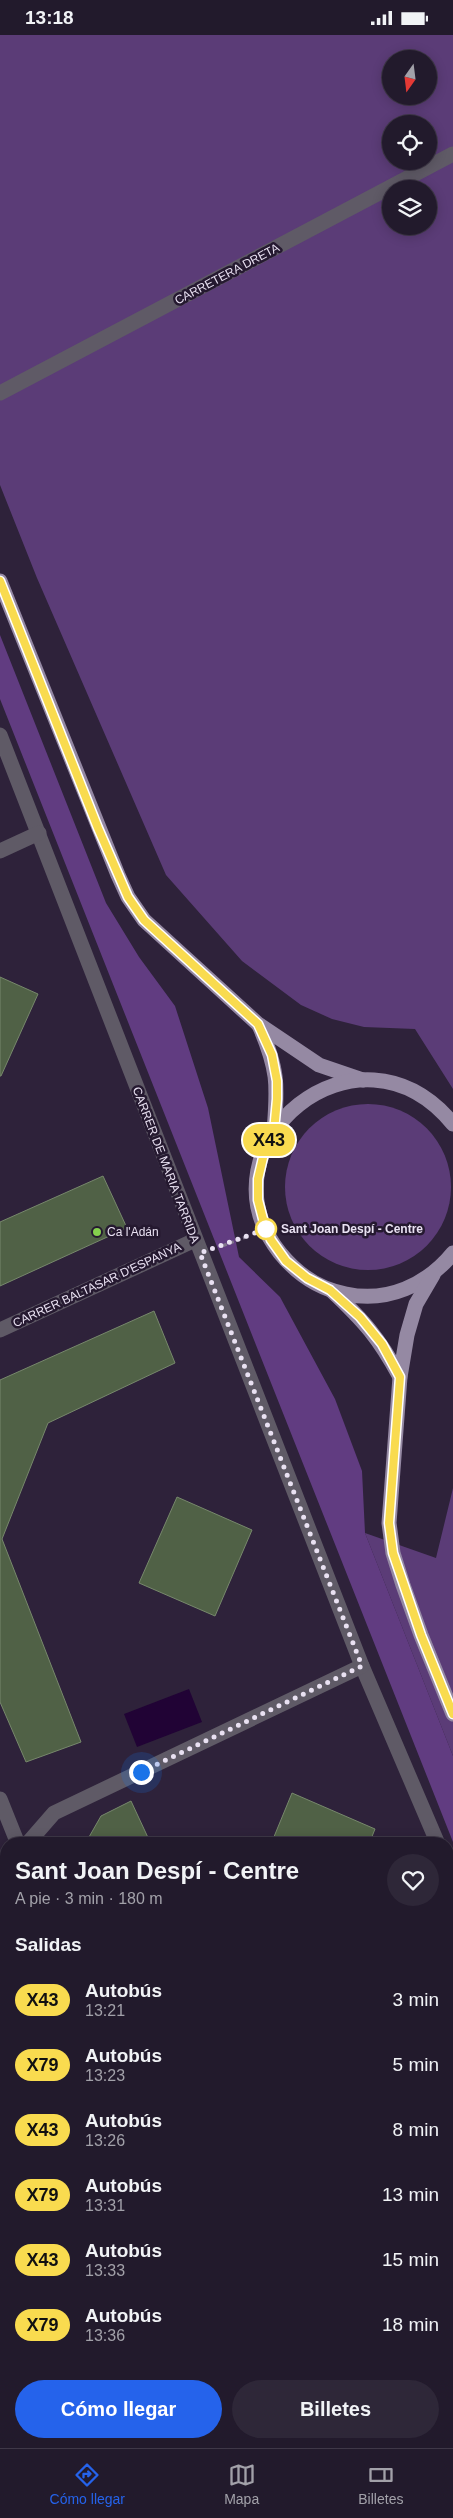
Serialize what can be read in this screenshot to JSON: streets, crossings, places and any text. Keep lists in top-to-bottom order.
{
  "streets": {
    "street": ["CARRETERA DRETA", "CARRER DE MARIA TARRIDA", "CARRER BALTASAR D'ESPANYA"]
  },
  "crossings": [
    ["CARRER DE MARIA TARRIDA", "CARRER BALTASAR D'ESPANYA"]
  ],
  "places": ["Sant Joan Despí - Centre", "Ca l'Adán"],
  "lines": ["bus line X43"],
  "north": "bottom",
  "page": {
    "status": "13:18",
    "on_map": "X43",
    "heading": [
      ["Sant Joan Despí - Centre", "A pie · 3 min · 180 m"],
      "Salidas"
    ],
    "list": [
      {
        "mark": "X43",
        "name": "Autobús",
        "note": "13:21",
        "value": "3 min"
      },
      {
        "mark": "X79",
        "name": "Autobús",
        "note": "13:23",
        "value": "5 min"
      },
      {
        "mark": "X43",
        "name": "Autobús",
        "note": "13:26",
        "value": "8 min"
      },
      {
        "mark": "X79",
        "name": "Autobús",
        "note": "13:31",
        "value": "13 min"
      },
      {
        "mark": "X43",
        "name": "Autobús",
        "note": "13:33",
        "value": "15 min"
      },
      {
        "mark": "X79",
        "name": "Autobús",
        "note": "13:36",
        "value": "18 min"
      }
    ],
    "buttons": ["Cómo llegar", "Billetes"],
    "tabs": ["Cómo llegar", "Mapa", "Billetes"]
  }
}
